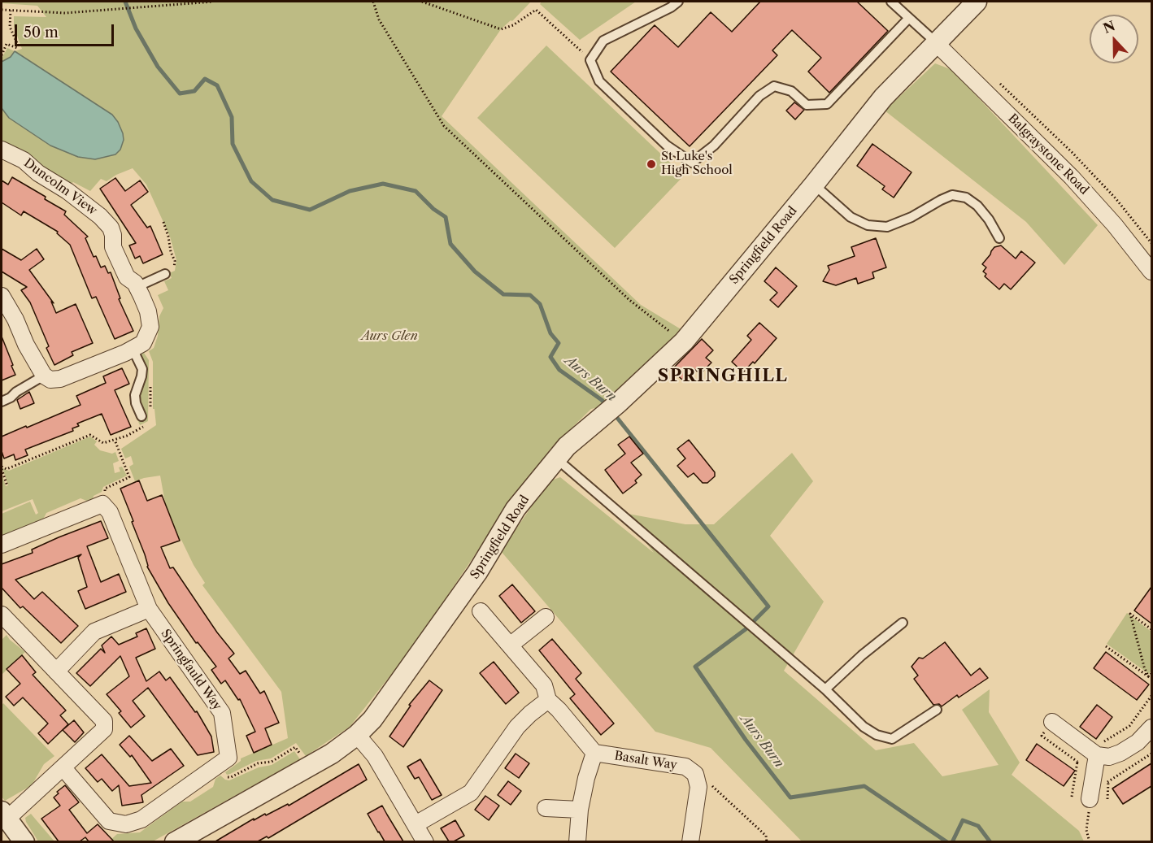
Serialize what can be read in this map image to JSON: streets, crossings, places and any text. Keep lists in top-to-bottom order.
{
  "streets": {
    "street": [
      "Balgraystone Road",
      "Duncolm View",
      "Springfield Road",
      "Springfauld Way",
      "Basalt Way"
    ]
  },
  "crossings": [
    ["Balgraystone Road", "Springfield Road"]
  ],
  "districts": ["SPRINGHILL"],
  "water": ["Aurs Burn"],
  "parks": ["Aurs Glen"],
  "places": ["St Luke's High School"],
  "scale_bar": "50 m",
  "north": "top"
}
